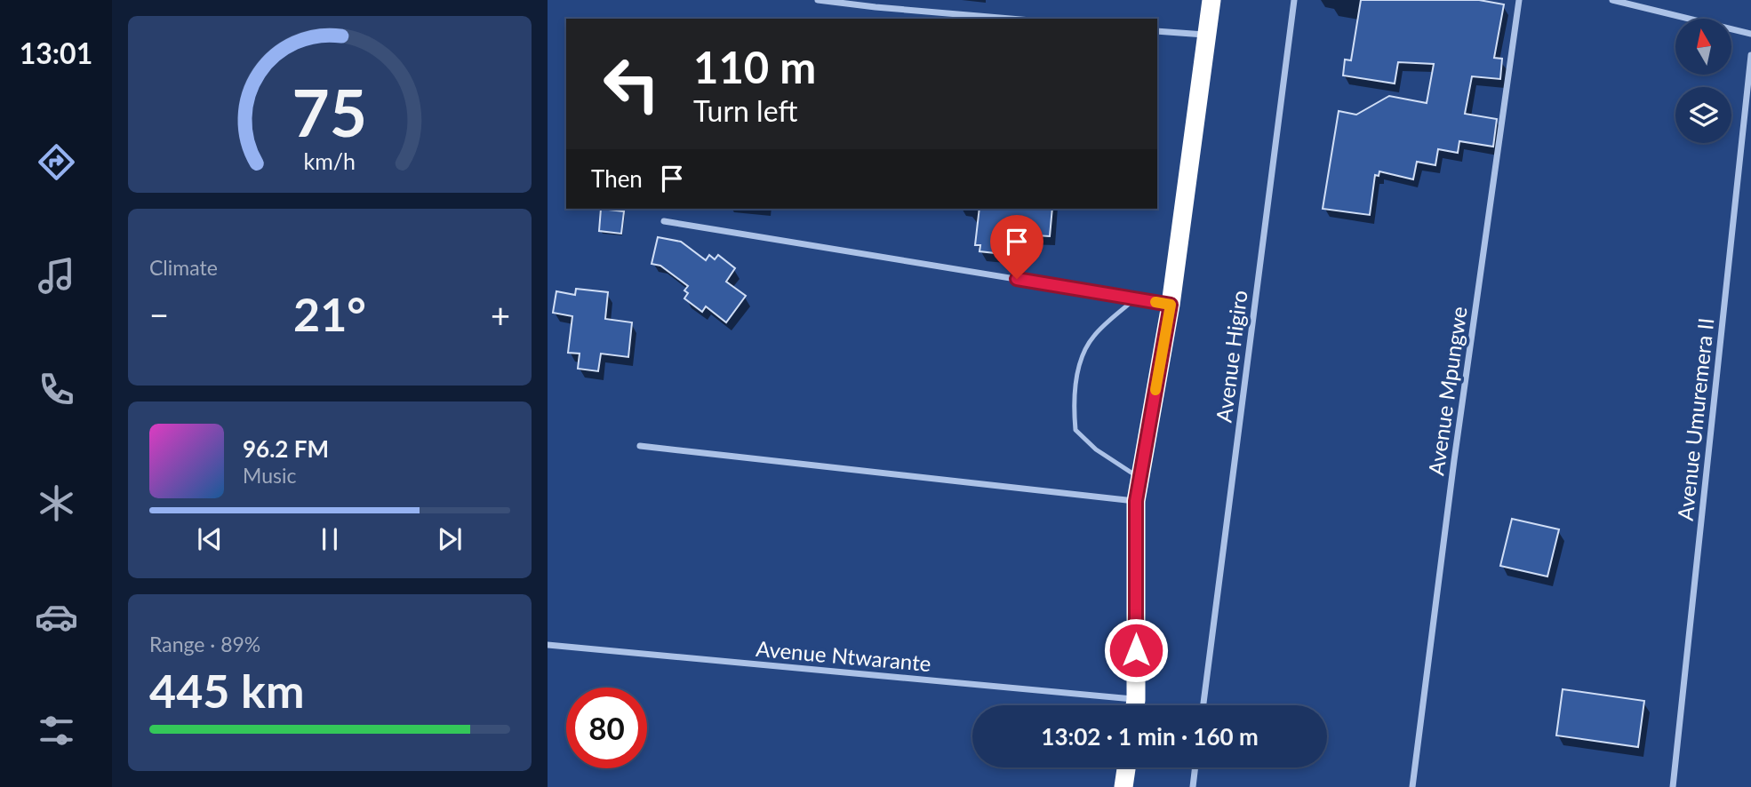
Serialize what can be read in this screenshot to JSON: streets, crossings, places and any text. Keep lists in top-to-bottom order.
{
  "streets": {
    "street": [
      "Avenue Higiro",
      "Avenue Mpungwe",
      "Avenue Umuremera II",
      "Avenue Ntwarante"
    ]
  },
  "north": "top",
  "page": {
    "tabs": "13:01",
    "turn": ["110 m", "Turn left"],
    "then": "Then",
    "tile": [
      "Climate",
      ["Range · 89%", "445 km"]
    ],
    "heat": ["−", "21°", "+"],
    "song": ["96.2 FM", "Music"],
    "limit": "80",
    "trip": "13:02 · 1 min · 160 m",
    "gauge": ["75", "km/h"]
  }
}
